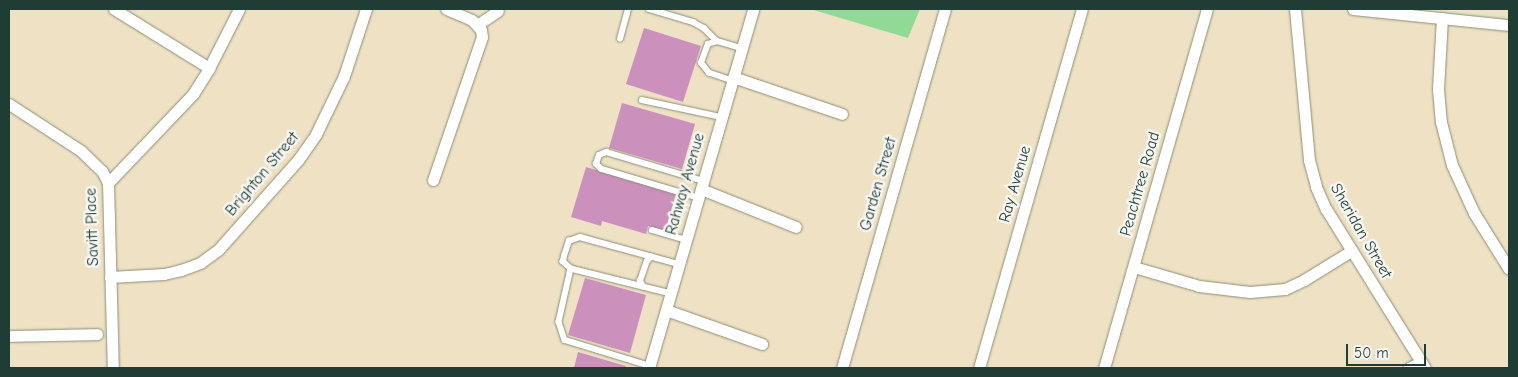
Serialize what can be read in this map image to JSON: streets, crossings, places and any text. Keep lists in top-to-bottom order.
{
  "streets": {
    "street": [
      "Brighton Street",
      "Rahway Avenue",
      "Garden Street",
      "Ray Avenue",
      "Peachtree Road",
      "Savitt Place",
      "Sheridan Street"
    ]
  },
  "crossings": [
    ["Brighton Street", "Savitt Place"]
  ],
  "scale_bar": "50 m"
}
